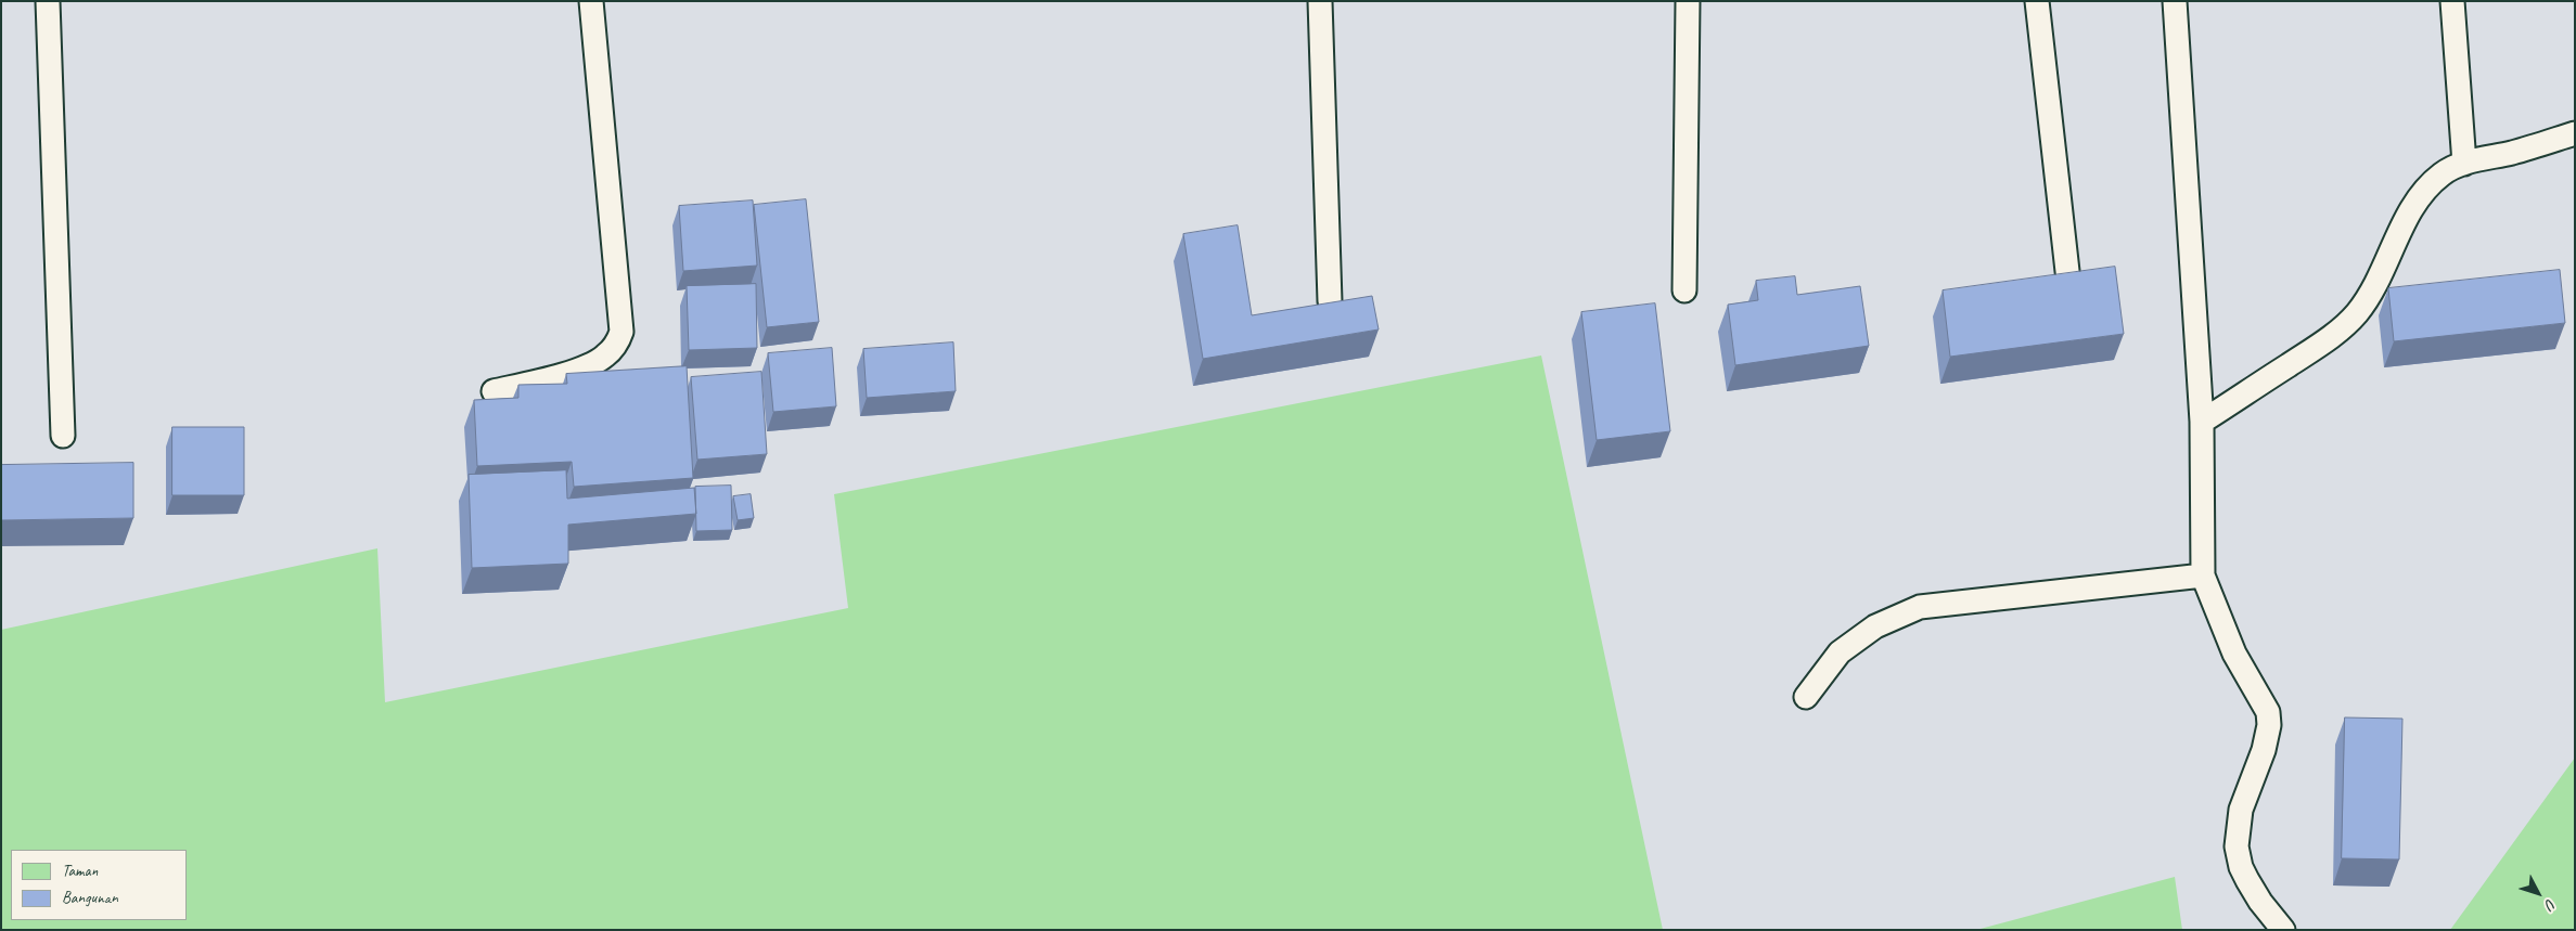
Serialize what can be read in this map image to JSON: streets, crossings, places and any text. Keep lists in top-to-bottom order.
{
  "legend": ["Taman", "Bangunan"],
  "north": "bottom right"
}
